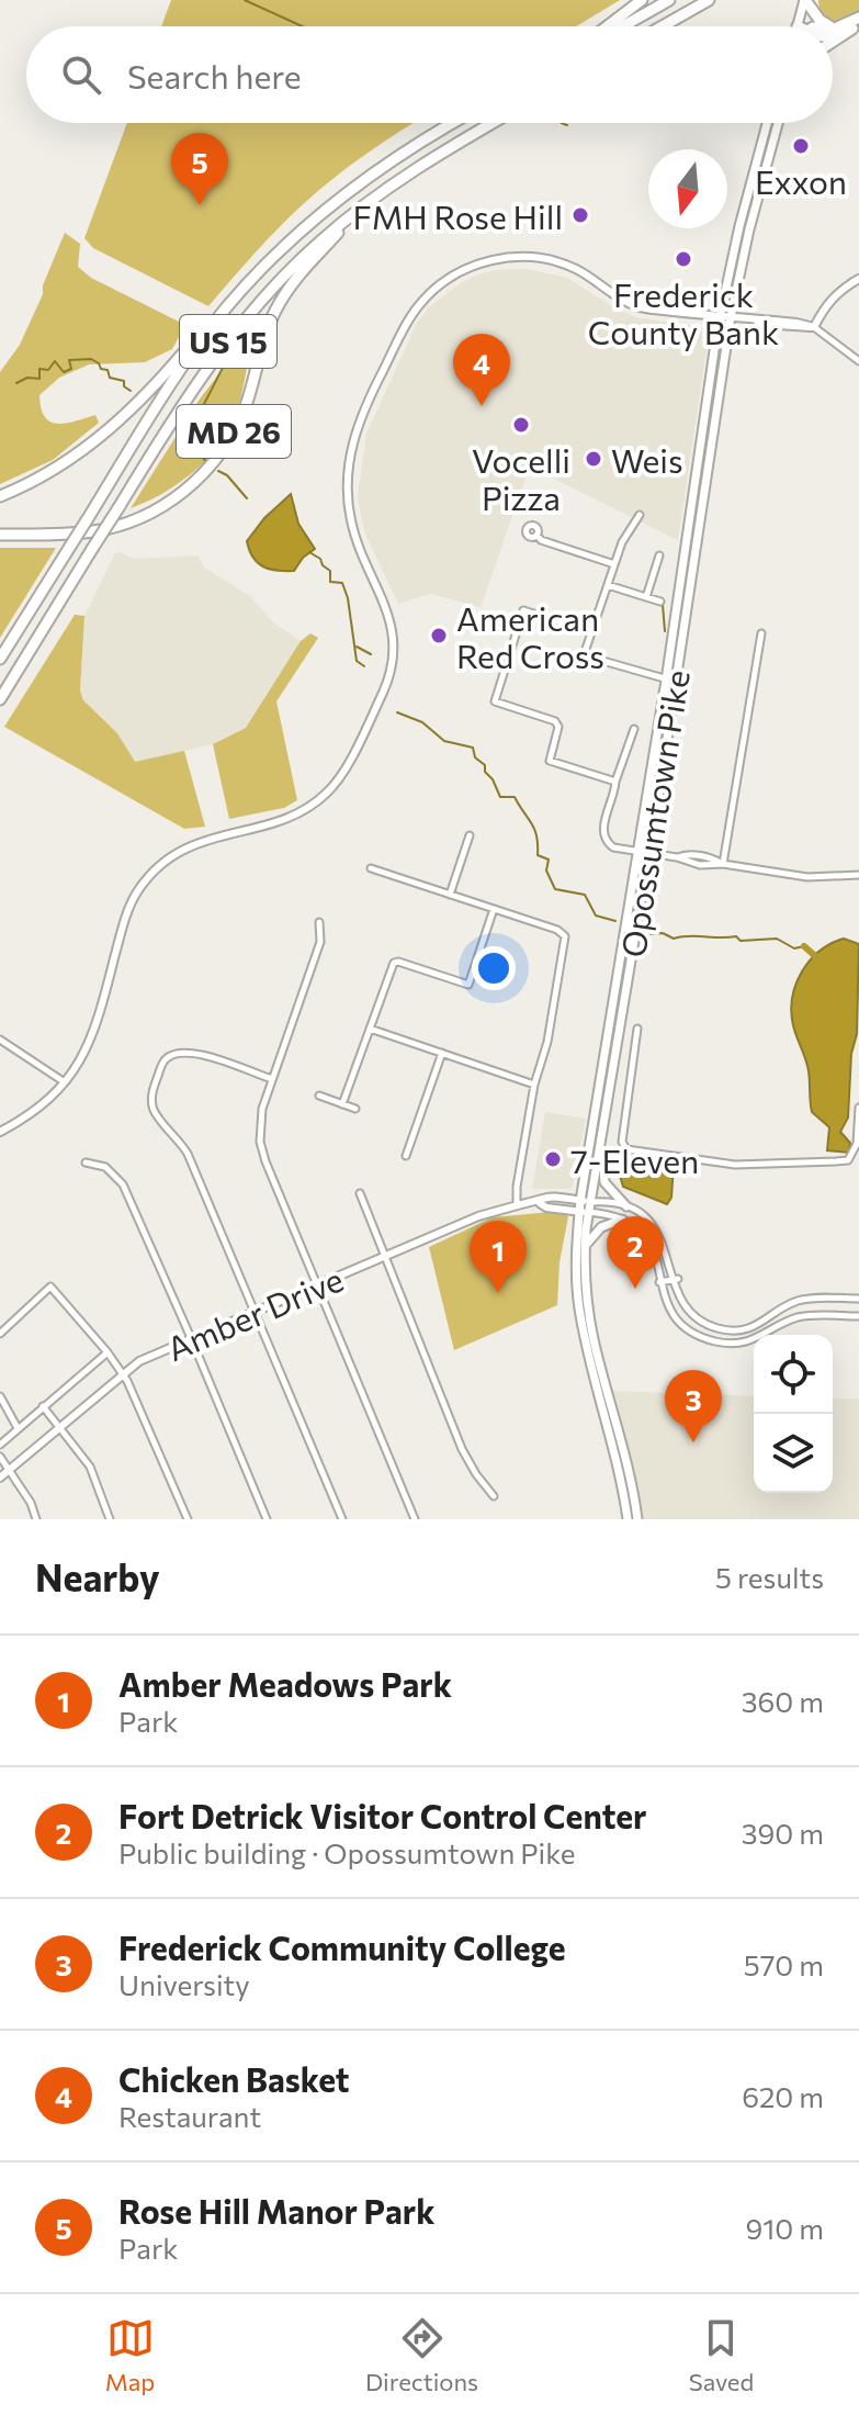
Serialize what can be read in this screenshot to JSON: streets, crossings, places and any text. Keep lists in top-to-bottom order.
{
  "streets": {
    "highway": ["US 15", "MD 26"],
    "main road": ["Opossumtown Pike"],
    "street": ["Amber Drive"]
  },
  "crossings": [
    ["US 15", "MD 26"],
    ["Opossumtown Pike", "Amber Drive"]
  ],
  "places": [
    "Exxon",
    "FMH Rose Hill",
    "Frederick County Bank",
    "Vocelli Pizza",
    "Weis",
    "American Red Cross",
    "7-Eleven"
  ],
  "north": "bottom",
  "page": {
    "search": "Search here",
    "pins": [
      "5",
      "4",
      "2",
      "1",
      "3"
    ],
    "heading": ["Nearby", "5 results"],
    "list": [
      {
        "mark": "1",
        "name": "Amber Meadows Park",
        "note": "Park",
        "value": "360 m"
      },
      {
        "mark": "2",
        "name": "Fort Detrick Visitor Control Center",
        "note": "Public building · Opossumtown Pike",
        "value": "390 m"
      },
      {
        "mark": "3",
        "name": "Frederick Community College",
        "note": "University",
        "value": "570 m"
      },
      {
        "mark": "4",
        "name": "Chicken Basket",
        "note": "Restaurant",
        "value": "620 m"
      },
      {
        "mark": "5",
        "name": "Rose Hill Manor Park",
        "note": "Park",
        "value": "910 m"
      }
    ],
    "nav": ["Map", "Directions", "Saved"]
  }
}
